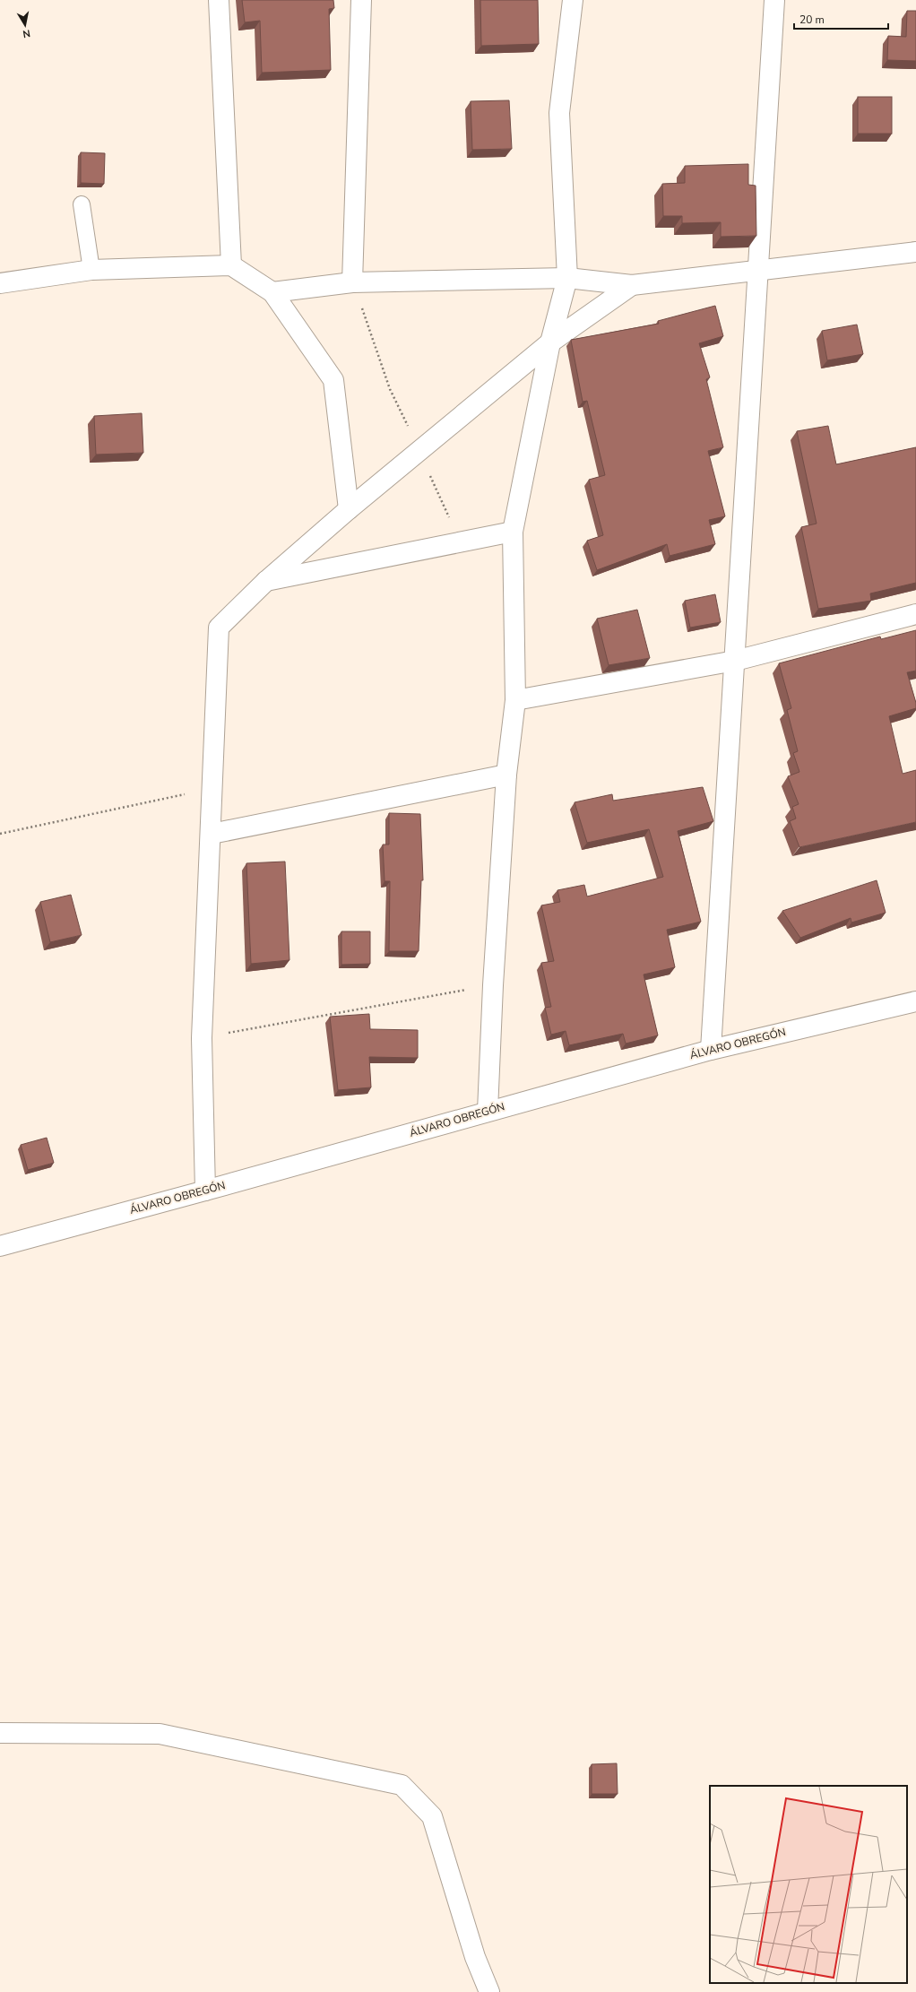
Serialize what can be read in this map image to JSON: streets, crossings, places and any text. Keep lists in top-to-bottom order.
{
  "streets": {
    "street": ["ÁLVARO OBREGÓN"]
  },
  "scale_bar": "20 m",
  "north": "bottom"
}
